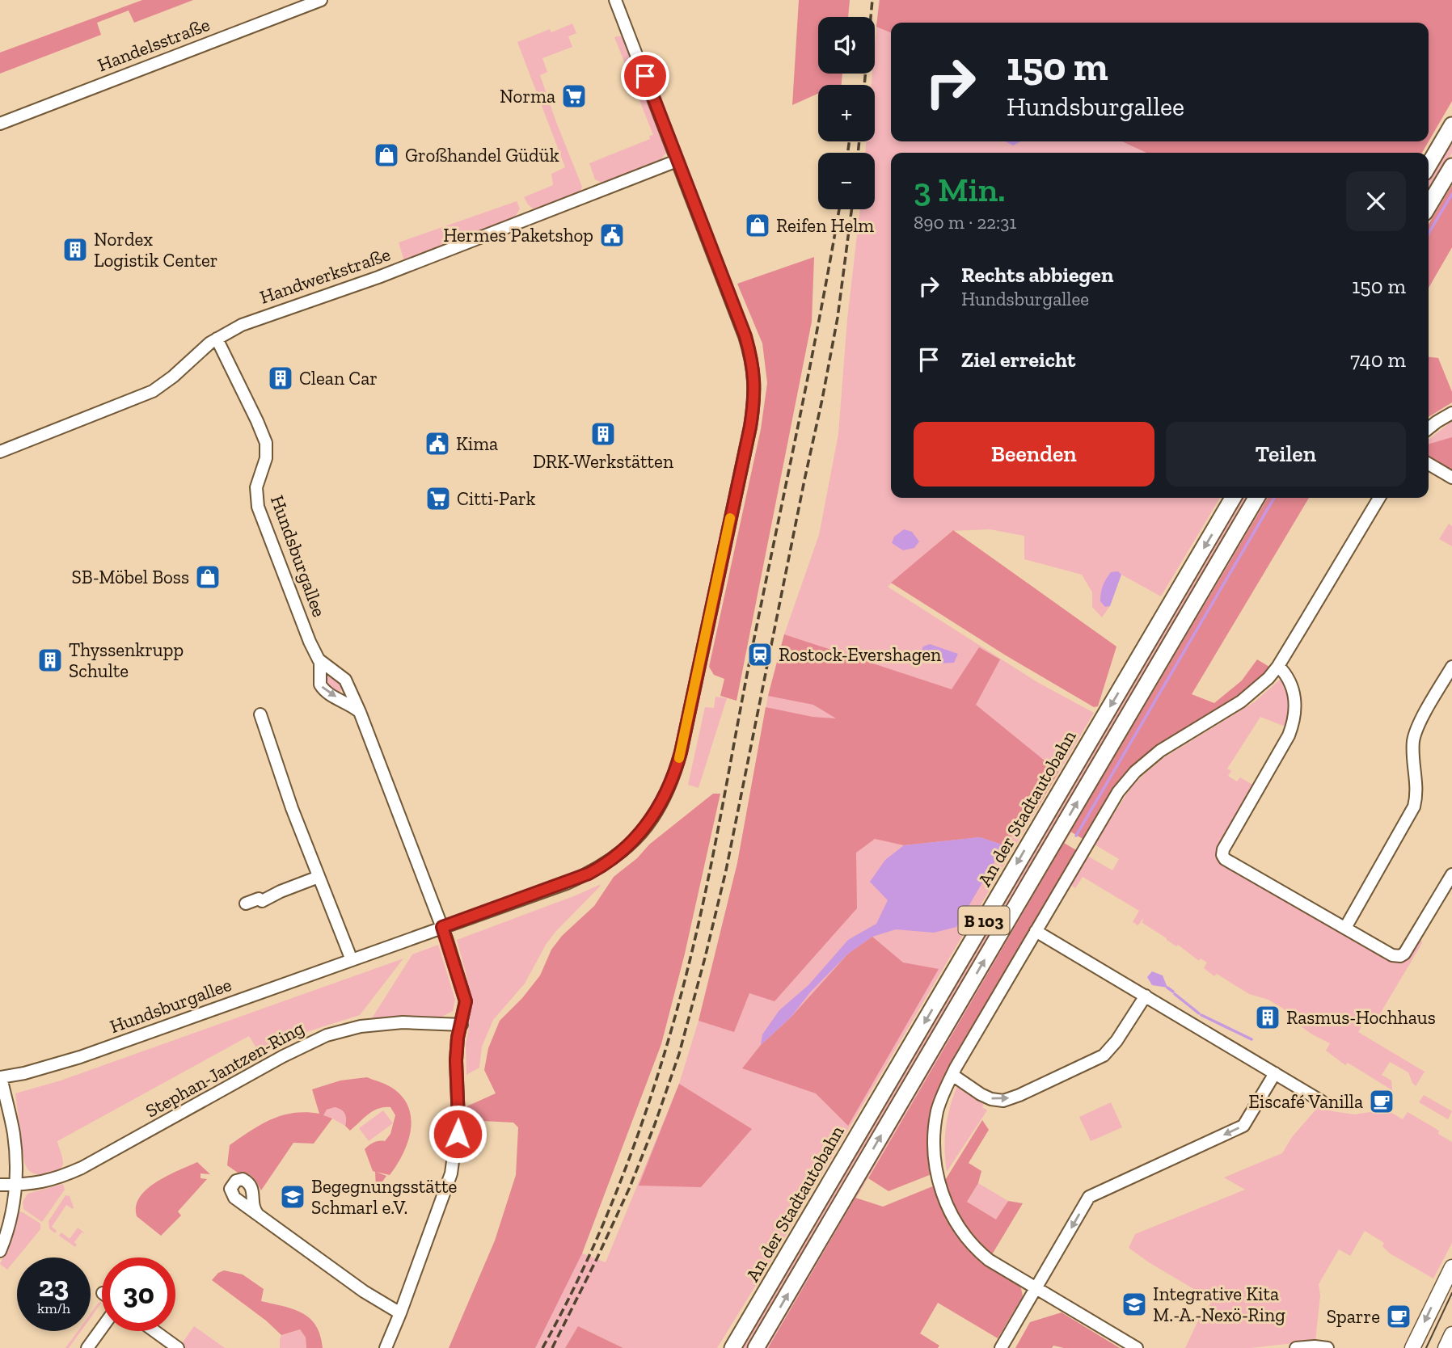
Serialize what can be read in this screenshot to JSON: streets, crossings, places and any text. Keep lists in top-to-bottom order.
{
  "streets": {
    "highway": ["An der Stadtautobahn", "B 103"],
    "street": [
      "Handelsstraße",
      "Handwerkstraße",
      "Hundsburgallee",
      "Stephan-Jantzen-Ring"
    ]
  },
  "crossings": [
    ["Handwerkstraße", "Hundsburgallee"]
  ],
  "places": {
    "supermarket": ["Norma", "Citti-Park"],
    "shop": ["Großhandel Güdük", "Reifen Helm", "SB-Möbel Boss"],
    "public building": ["Hermes Paketshop", "Kima"],
    "building": [
      "Nordex Logistik Center",
      "Clean Car",
      "DRK-Werkstätten",
      "Thyssenkrupp Schulte",
      "Rasmus-Hochhaus"
    ],
    "station": ["Rostock-Evershagen"],
    "cafe": ["Eiscafé Vanilla", "Sparre"],
    "school or university": ["Begegnungsstätte Schmarl e.V.", "Integrative Kita M.-A.-Nexö-Ring"]
  },
  "page": {
    "map_buttons": ["+", "−"],
    "turn": ["150 m", "Hundsburgallee"],
    "heading": ["3 Min.", "890 m · 22:31"],
    "list": [
      {
        "name": "Rechts abbiegen",
        "note": "Hundsburgallee",
        "value": "150 m"
      },
      {
        "name": "Ziel erreicht",
        "value": "740 m"
      }
    ],
    "buttons": ["Beenden", "Teilen"],
    "speed": "23 km/h",
    "limit": "30"
  }
}
